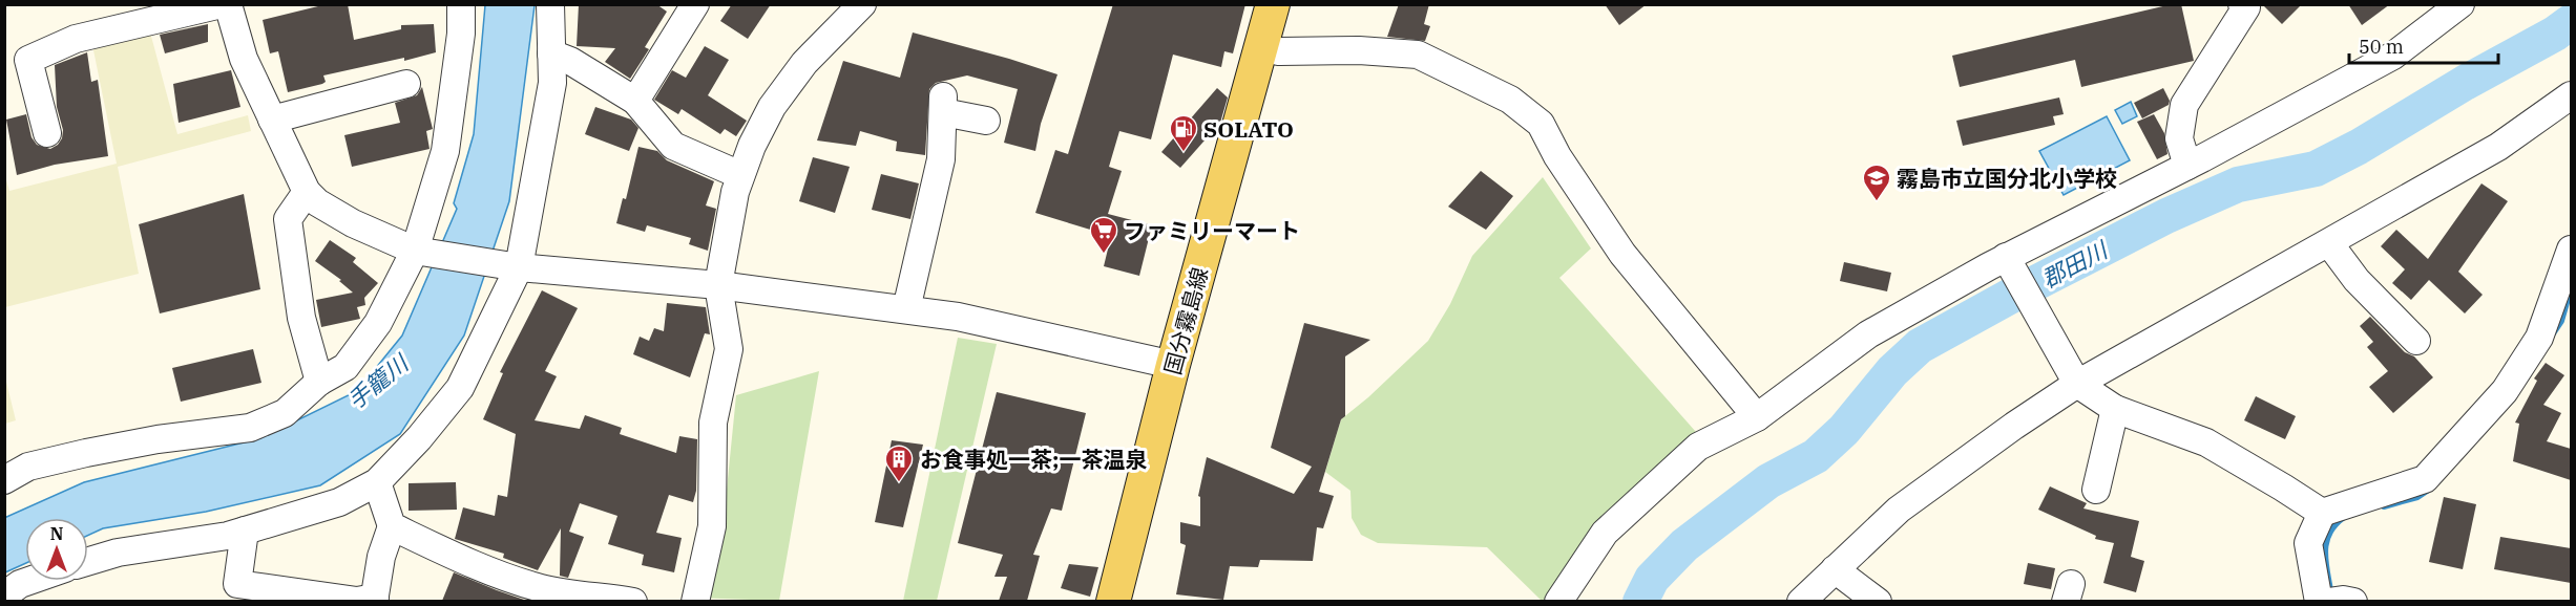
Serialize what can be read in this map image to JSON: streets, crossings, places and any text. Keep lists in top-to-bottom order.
{
  "streets": {
    "main road": ["国分霧島線"]
  },
  "water": ["郡田川", "手籠川"],
  "places": {
    "fuel station": ["SOLATO"],
    "school or university": ["霧島市立国分北小学校"],
    "supermarket": ["ファミリーマート"],
    "building": ["お食事処一茶;一茶温泉"]
  },
  "scale_bar": "50 m",
  "north": "top"
}
